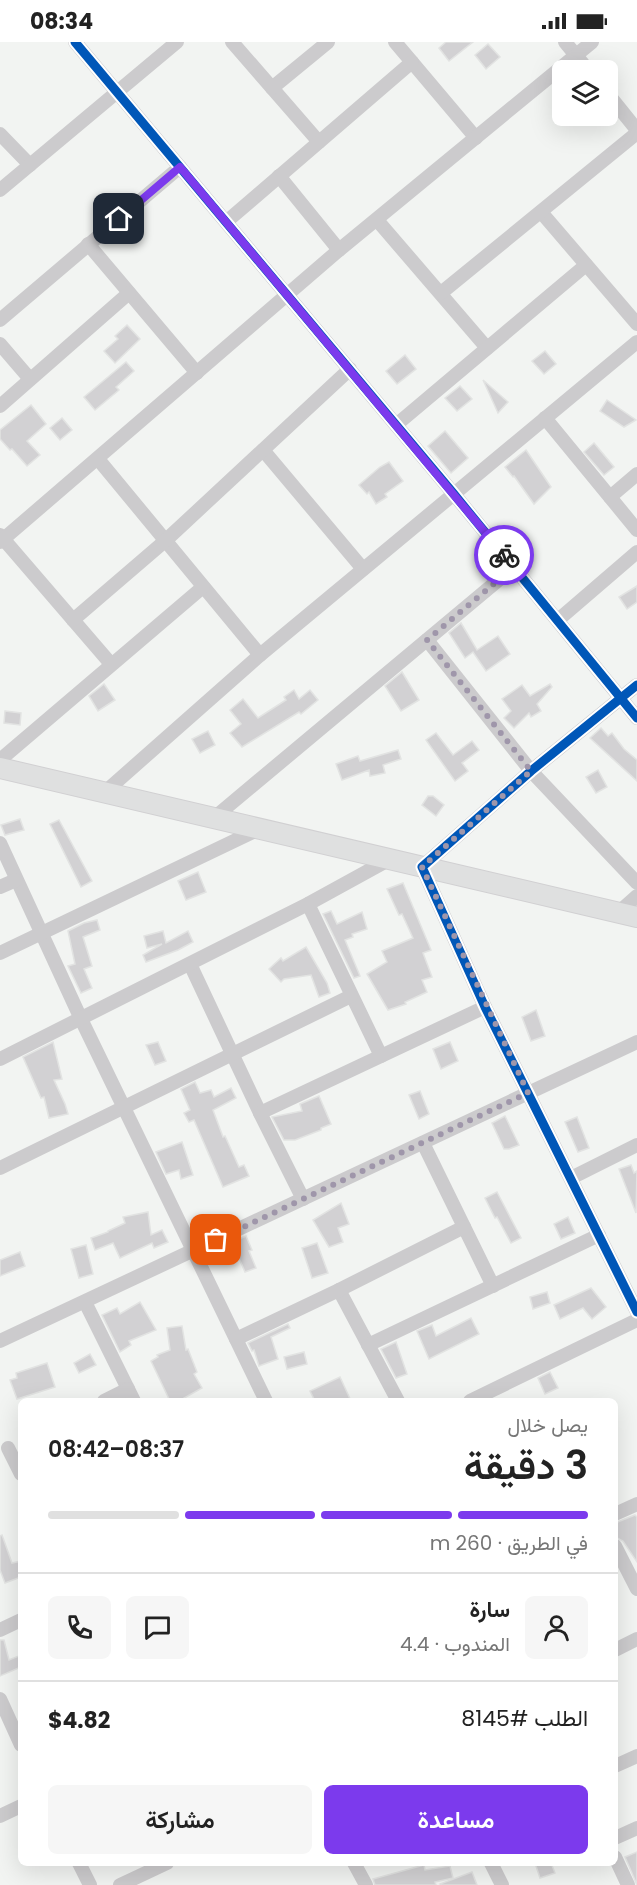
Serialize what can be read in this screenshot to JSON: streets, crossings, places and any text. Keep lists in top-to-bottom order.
{
  "page": {
    "status": "08:34",
    "heading": ["3 دقيقة", "يصل خلال", "08:37–08:42"],
    "panel": [
      "سارة",
      "المندوب · 4.4",
      "الطلب #8145",
      "$4.82"
    ],
    "bar": "في الطريق · 260 m",
    "buttons": ["مساعدة", "مشاركة"]
  }
}
